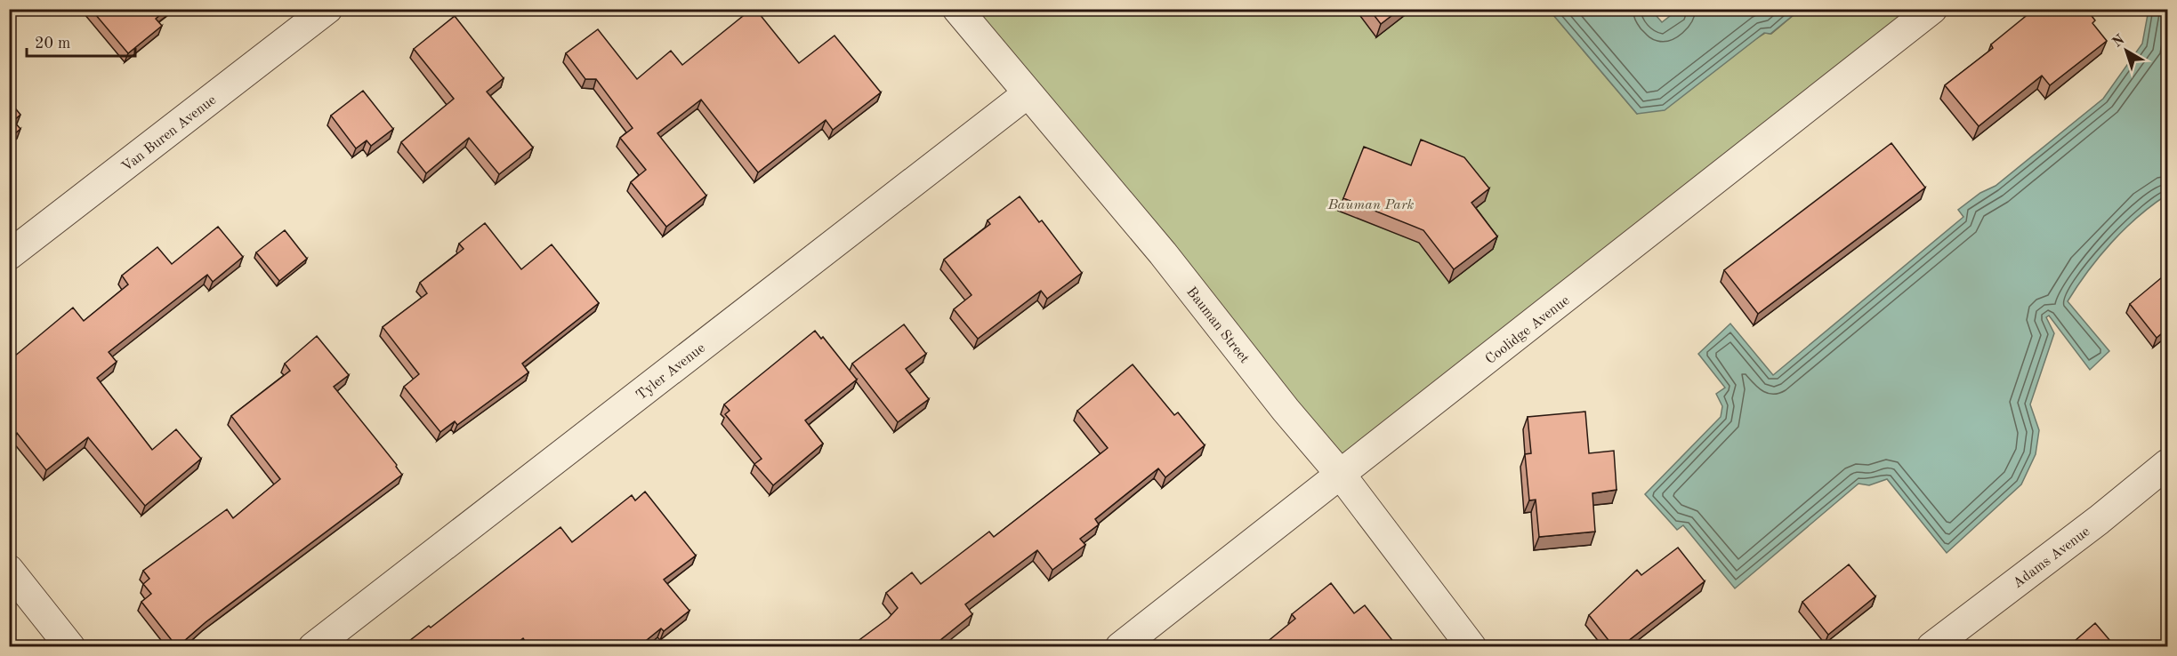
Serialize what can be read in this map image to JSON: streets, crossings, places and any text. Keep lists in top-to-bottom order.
{
  "streets": {
    "street": [
      "Van Buren Avenue",
      "Bauman Street",
      "Coolidge Avenue",
      "Tyler Avenue",
      "Adams Avenue"
    ]
  },
  "crossings": [
    ["Bauman Street", "Coolidge Avenue"],
    ["Bauman Street", "Tyler Avenue"]
  ],
  "parks": ["Bauman Park"],
  "scale_bar": "20 m",
  "north": "top left"
}
